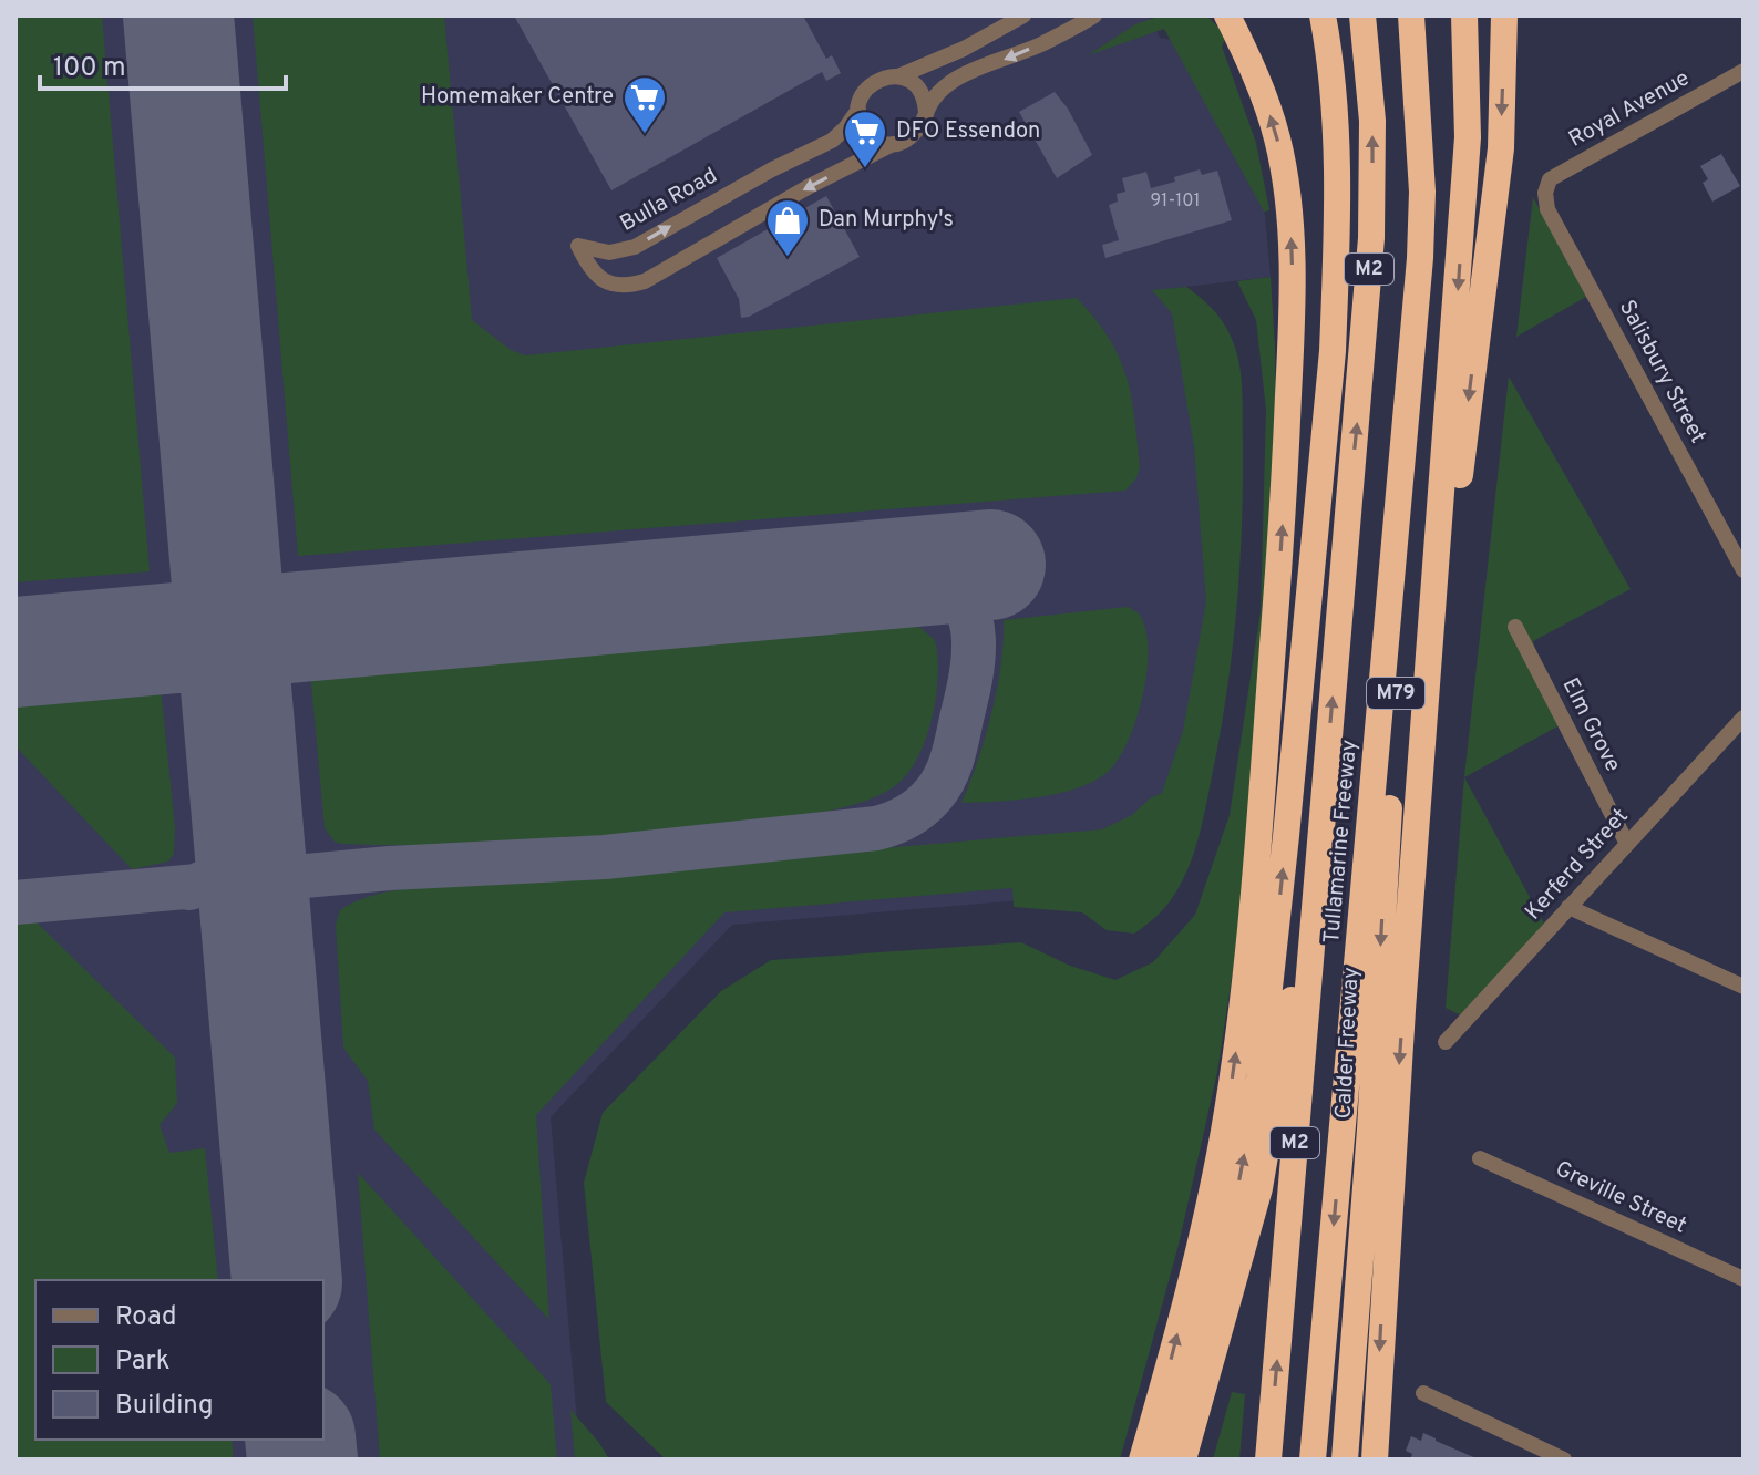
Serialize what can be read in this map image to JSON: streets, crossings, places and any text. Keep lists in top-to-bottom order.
{
  "streets": {
    "highway": [
      "M2",
      "M79",
      "Tullamarine Freeway",
      "Calder Freeway"
    ],
    "street": [
      "Royal Avenue",
      "Bulla Road",
      "Salisbury Street",
      "Elm Grove",
      "Kerferd Street",
      "Greville Street"
    ]
  },
  "crossings": [
    ["Royal Avenue", "Salisbury Street"],
    ["Elm Grove", "Kerferd Street"],
    ["Tullamarine Freeway", "Calder Freeway"]
  ],
  "places": {
    "supermarket": ["Homemaker Centre", "DFO Essendon"],
    "shop": ["Dan Murphy's"]
  },
  "house_numbers": ["91-101"],
  "legend": ["Road", "Park", "Building"],
  "scale_bar": "100 m"
}
